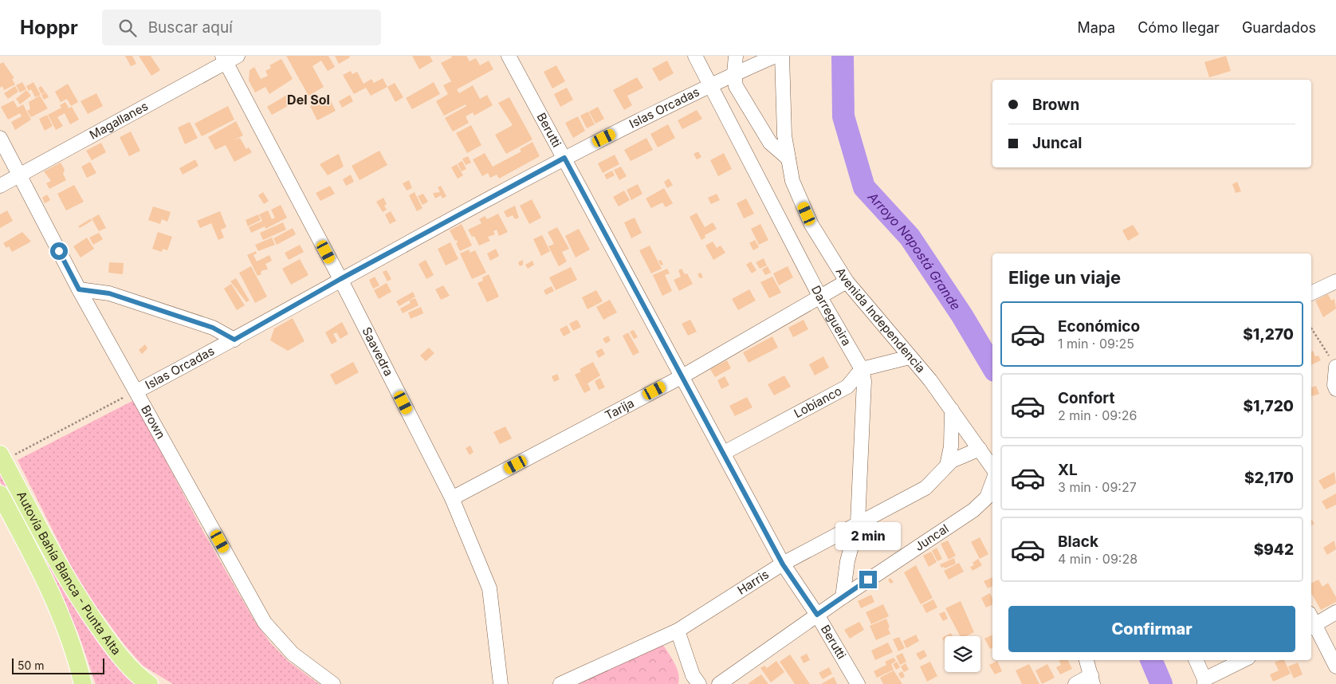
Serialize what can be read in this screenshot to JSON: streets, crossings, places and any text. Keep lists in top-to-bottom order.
{
  "streets": {
    "main road": ["Autovía Bahía Blanca - Punta Alta"],
    "street": [
      "Islas Orcadas",
      "Magallanes",
      "Berutti",
      "Darregueira",
      "Avenida Independencia",
      "Saavedra",
      "Lobianco",
      "Tarija",
      "Brown",
      "Juncal",
      "Harris"
    ]
  },
  "crossings": [
    ["Islas Orcadas", "Berutti"],
    ["Islas Orcadas", "Darregueira"],
    ["Islas Orcadas", "Saavedra"],
    ["Islas Orcadas", "Brown"],
    ["Magallanes", "Saavedra"],
    ["Magallanes", "Brown"],
    ["Berutti", "Lobianco"],
    ["Berutti", "Tarija"],
    ["Berutti", "Juncal"],
    ["Berutti", "Harris"],
    ["Darregueira", "Lobianco"],
    ["Darregueira", "Tarija"],
    ["Darregueira", "Juncal"],
    ["Darregueira", "Harris"],
    ["Avenida Independencia", "Tarija"],
    ["Avenida Independencia", "Harris"],
    ["Saavedra", "Tarija"]
  ],
  "districts": ["Del Sol"],
  "water": ["Arroyo Napostá Grande"],
  "scale_bar": "50 m",
  "page": {
    "header": "Hoppr",
    "search": "Buscar aquí",
    "nav": ["Mapa", "Cómo llegar", "Guardados"],
    "banner": ["Brown", "Juncal"],
    "heading": "Elige un viaje",
    "list": [
      {
        "name": "Económico",
        "note": "1 min · 09:25",
        "value": "$1,270"
      },
      {
        "name": "Confort",
        "note": "2 min · 09:26",
        "value": "$1,720"
      },
      {
        "name": "XL",
        "note": "3 min · 09:27",
        "value": "$2,170"
      },
      {
        "name": "Black",
        "note": "4 min · 09:28",
        "value": "$942"
      }
    ],
    "bubble": "2 min",
    "buttons": "Confirmar",
    "scale": "50 m"
  }
}
